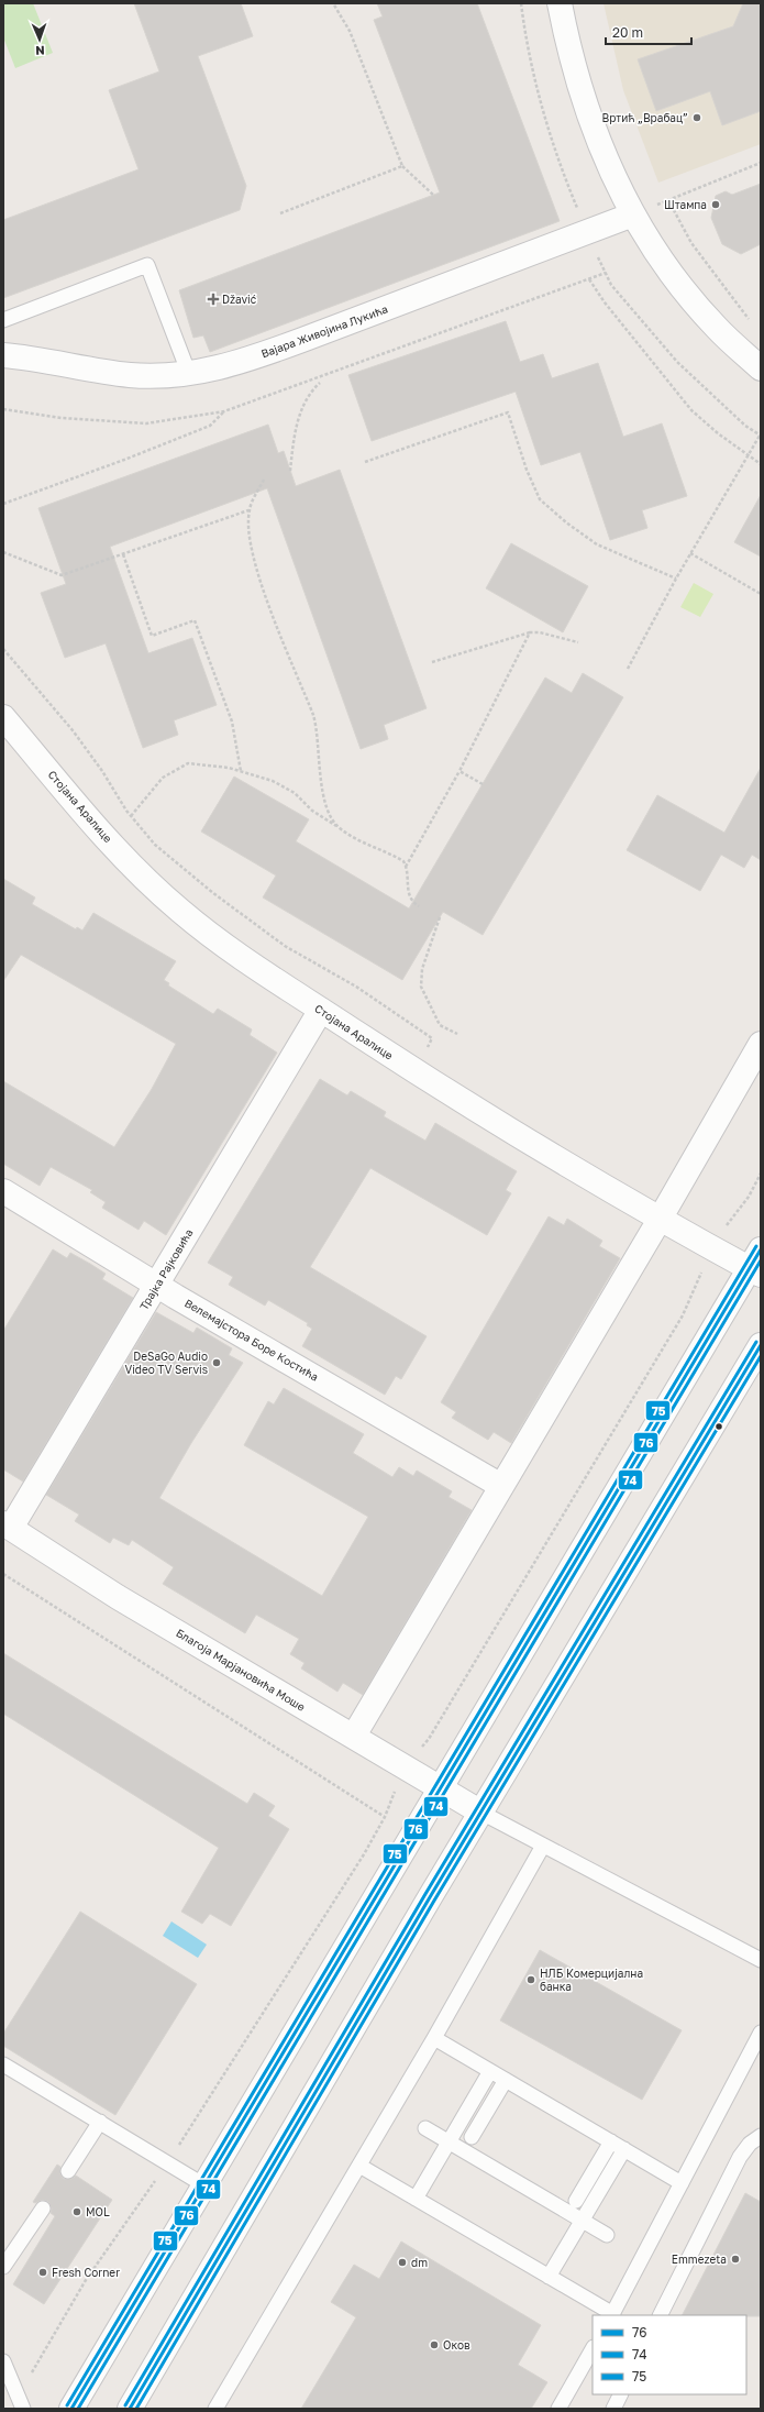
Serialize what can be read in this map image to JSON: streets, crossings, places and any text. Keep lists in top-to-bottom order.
{
  "streets": {
    "street": [
      "Вајара Живојина Лукића",
      "Стојана Аралице",
      "Трајка Рајковића",
      "Велемајстора Боре Костића",
      "Благоја Марјановића Моше"
    ]
  },
  "crossings": [
    ["Стојана Аралице", "Трајка Рајковића"],
    ["Трајка Рајковића", "Велемајстора Боре Костића"],
    ["Трајка Рајковића", "Благоја Марјановића Моше"]
  ],
  "places": {
    "other": [
      "Вртић „Врабац”",
      "Штампа",
      "DeSaGo Audio Video TV Servis",
      "НЛБ Комерцијална банка",
      "MOL",
      "Emmezeta",
      "dm",
      "Fresh Corner",
      "Оков"
    ],
    "health": ["Džavić"]
  },
  "lines": ["transit line 75", "transit line 76", "transit line 74"],
  "legend": ["76", "74", "75"],
  "scale_bar": "20 m",
  "north": "bottom"
}
